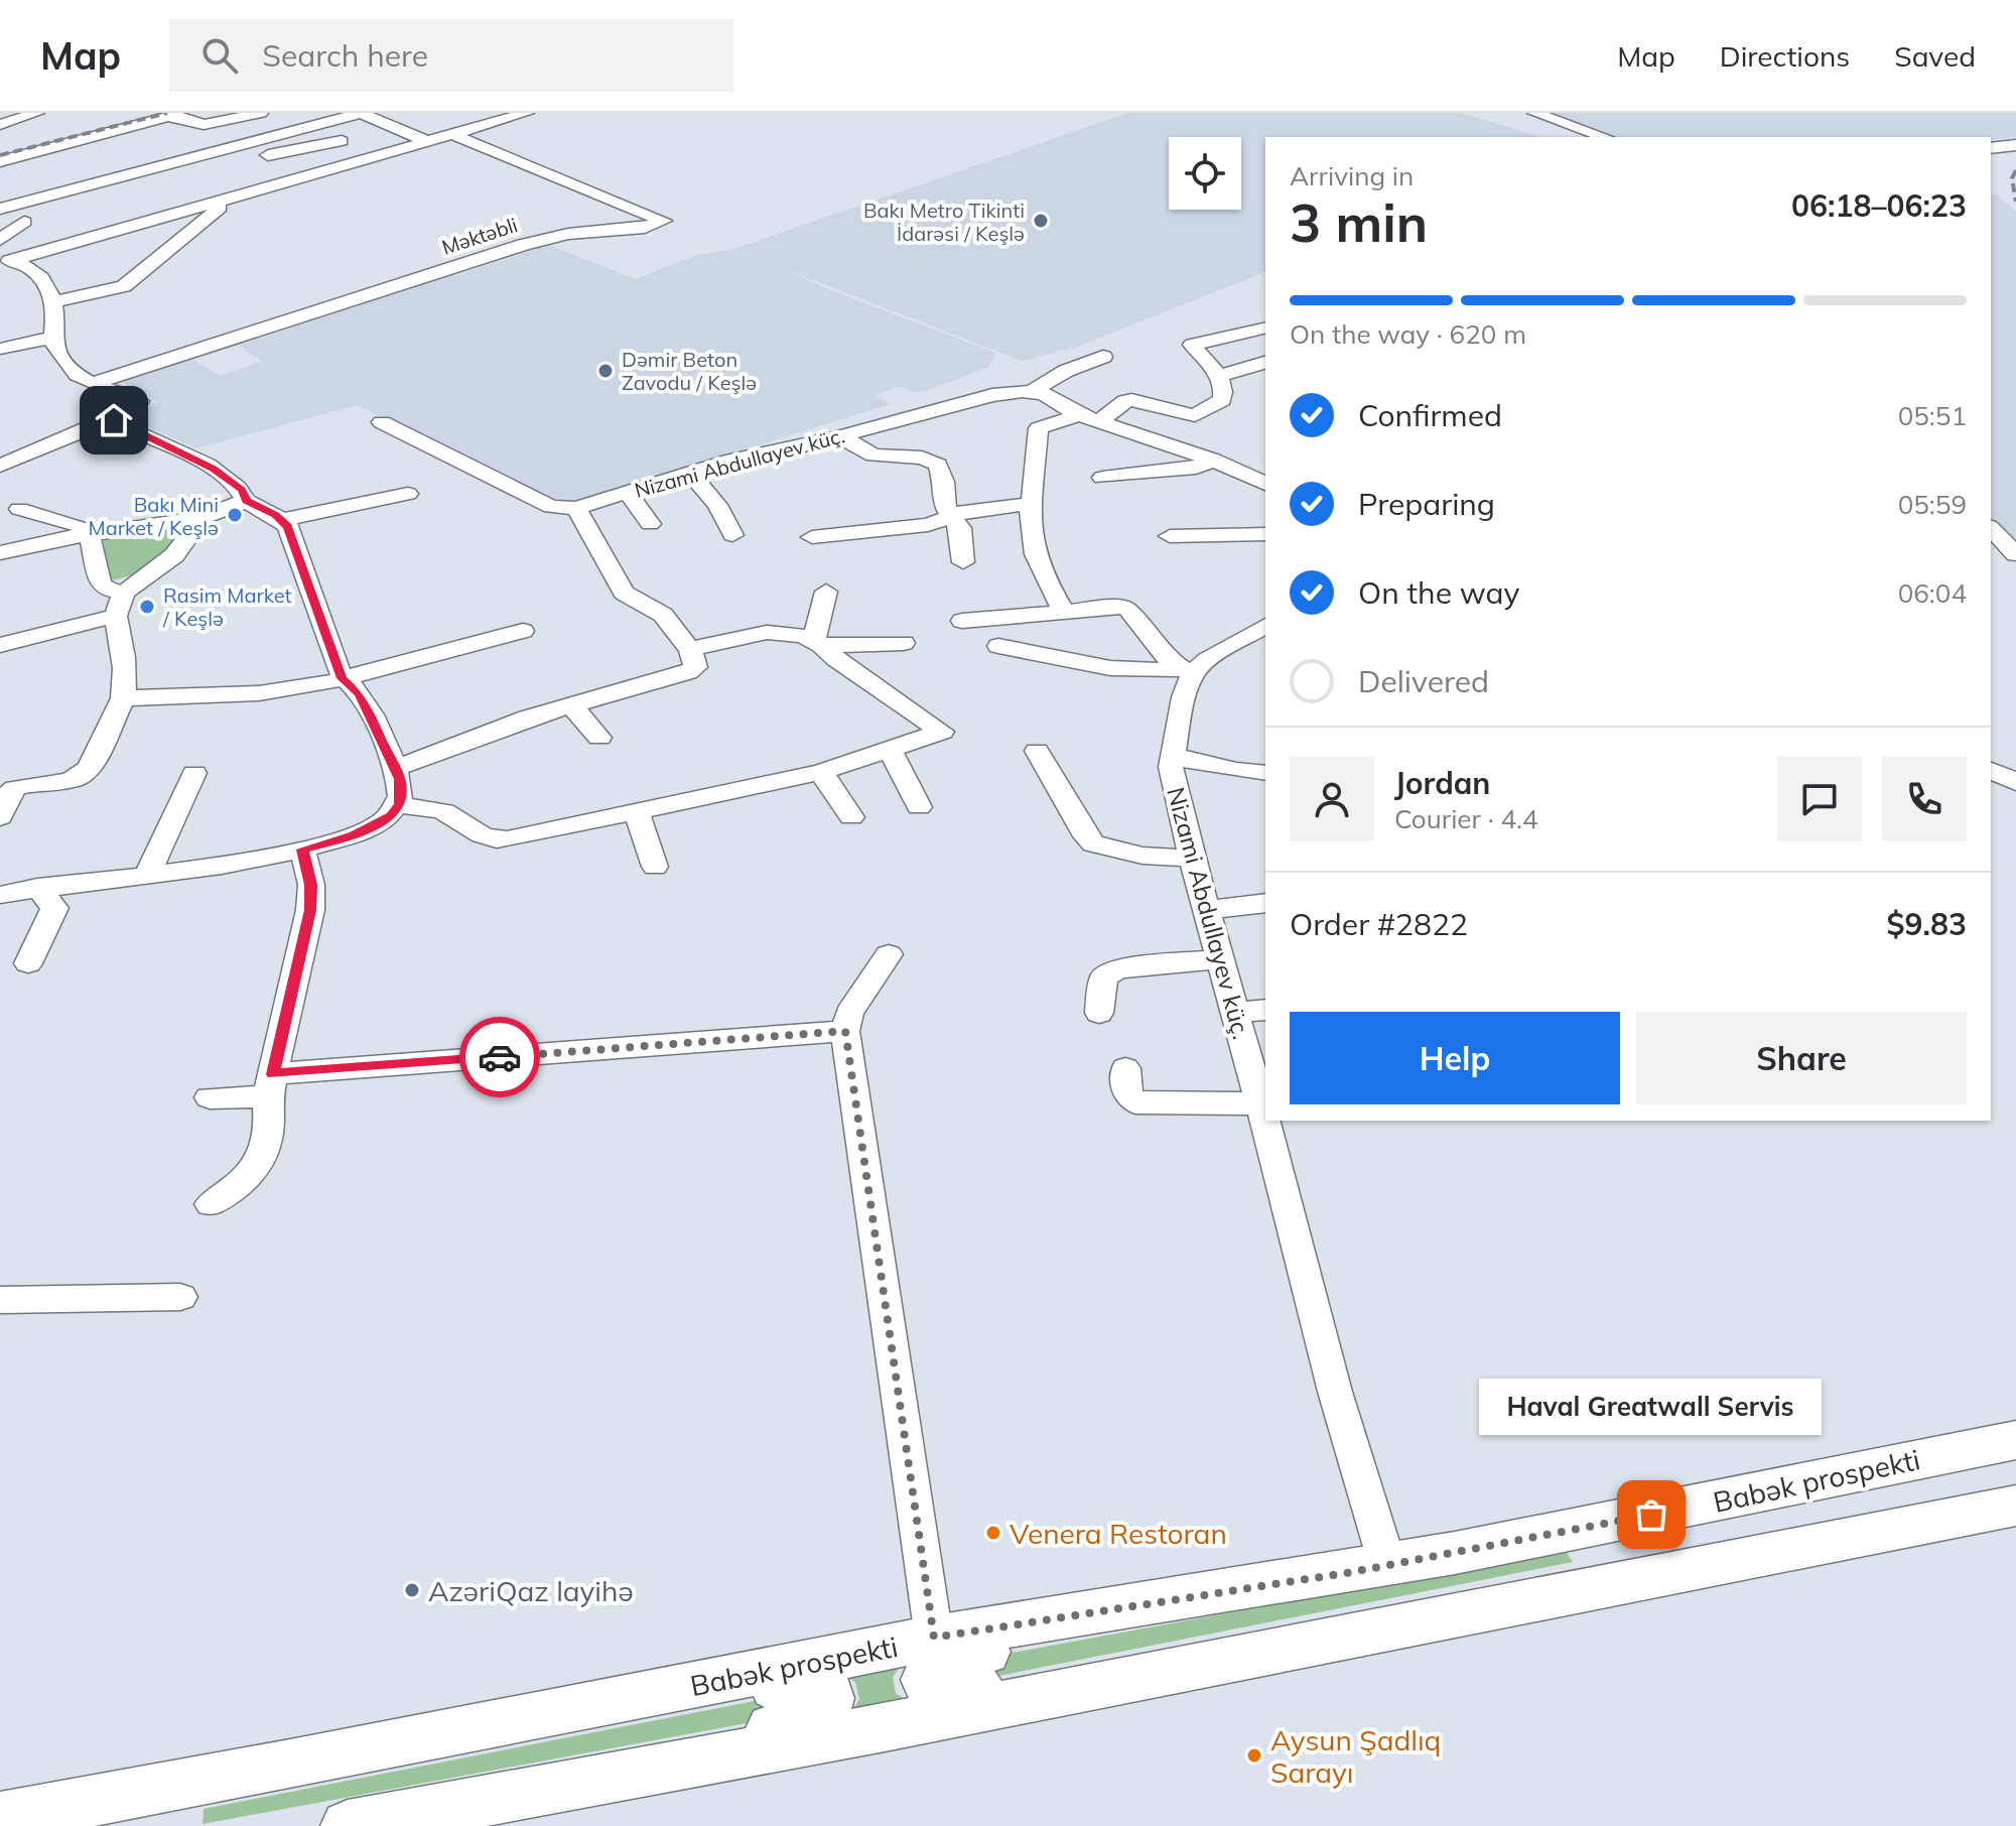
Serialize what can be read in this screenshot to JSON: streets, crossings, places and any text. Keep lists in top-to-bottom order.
{
  "streets": {
    "main road": ["Babək prospekti"],
    "street": ["Məktəbli", "Nizami Abdullayev küç."]
  },
  "crossings": [
    ["Nizami Abdullayev küç.", "Babək prospekti"]
  ],
  "places": [
    "Bakı Metro Tikinti İdarəsi / Keşlə",
    "Dəmir Beton Zavodu / Keşlə",
    "Bakı Mini Market / Keşlə",
    "Rasim Market / Keşlə",
    "Haval Greatwall Servis",
    "Venera Restoran",
    "AzəriQaz layihə",
    "Aysun Şadlıq Sarayı"
  ],
  "page": {
    "header": "Map",
    "search": "Search here",
    "nav": ["Map", "Directions", "Saved"],
    "heading": ["3 min", "Arriving in", "06:18–06:23"],
    "panel": [
      "Jordan",
      "Courier · 4.4",
      "Order #2822",
      "$9.83"
    ],
    "bar": "On the way · 620 m",
    "list": [
      ["Confirmed", "05:51"],
      ["Preparing", "05:59"],
      ["On the way", "06:04"],
      "Delivered"
    ],
    "buttons": ["Help", "Share"],
    "bubble": "Haval Greatwall Servis"
  }
}
